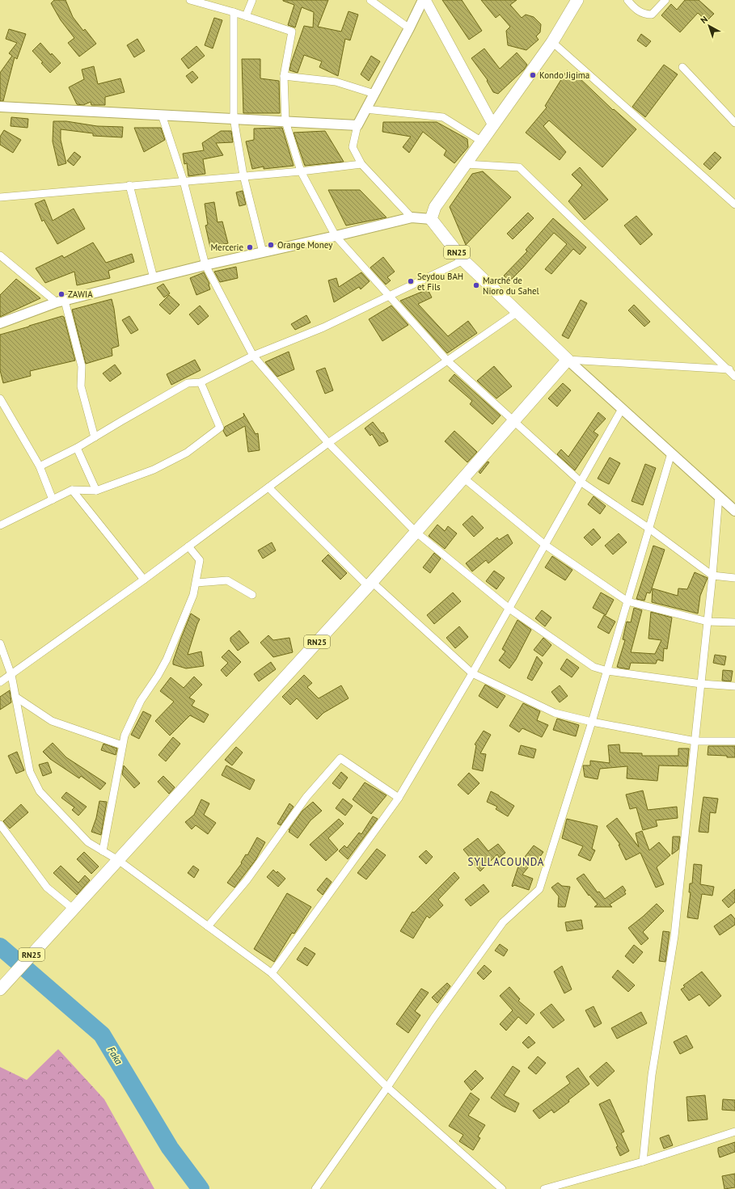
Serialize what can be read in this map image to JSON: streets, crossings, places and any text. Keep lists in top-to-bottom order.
{
  "streets": {
    "main road": ["RN25"]
  },
  "districts": ["SYLLACOUNDA"],
  "water": ["Faka"],
  "places": [
    "Kondo Jigima",
    "Orange Money",
    "Mercerie",
    "Seydou BAH et Fils",
    "Marché de Nioro du Sahel",
    "ZAWIA"
  ],
  "north": "top left"
}
